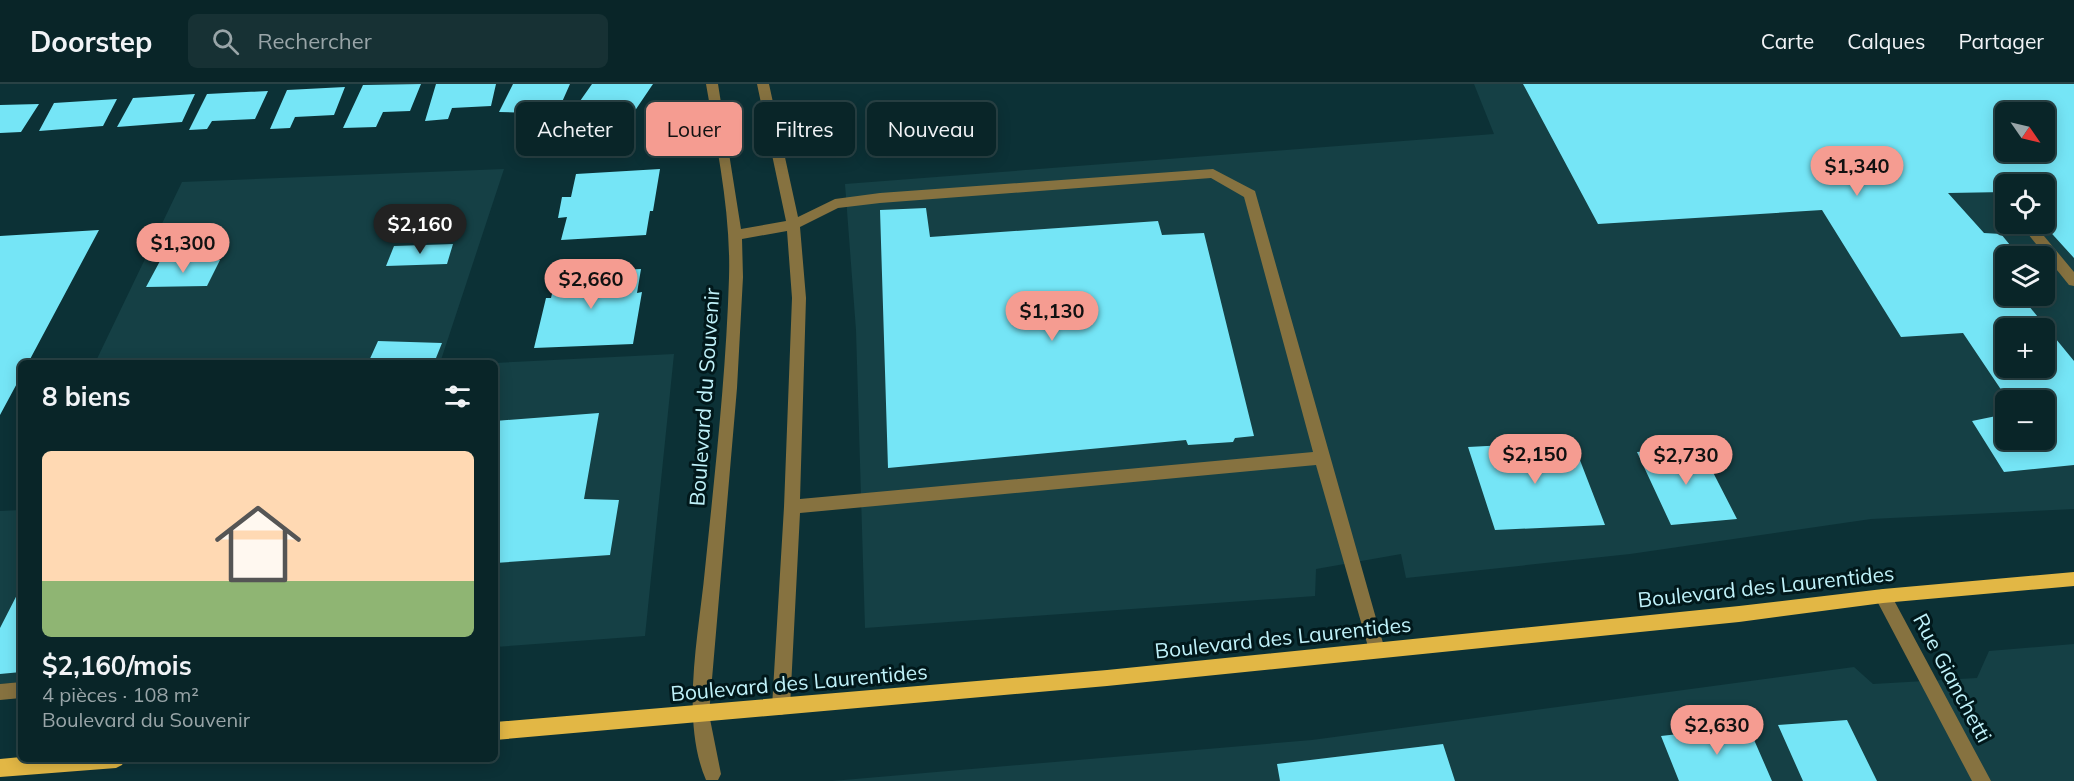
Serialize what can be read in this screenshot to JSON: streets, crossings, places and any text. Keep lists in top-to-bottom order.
{
  "streets": {
    "main road": ["Boulevard des Laurentides"],
    "street": ["Boulevard du Souvenir", "Rue Gianchetti"]
  },
  "crossings": [
    ["Boulevard du Souvenir", "Boulevard des Laurentides"],
    ["Boulevard des Laurentides", "Rue Gianchetti"]
  ],
  "north": "bottom right",
  "page": {
    "header": "Doorstep",
    "search": "Rechercher",
    "nav": ["Carte", "Calques", "Partager"],
    "map_buttons": ["+", "−"],
    "chip": [
      "Acheter",
      "Louer",
      "Filtres",
      "Nouveau"
    ],
    "price": [
      "$1,340",
      "$2,160",
      "$1,300",
      "$2,660",
      "$1,130",
      "$2,150",
      "$2,730",
      "$2,630"
    ],
    "heading": "8 biens",
    "list": [
      {
        "name": "$2,160/mois",
        "note": "4 pièces · 108 m² · Boulevard du Souvenir"
      }
    ]
  }
}
